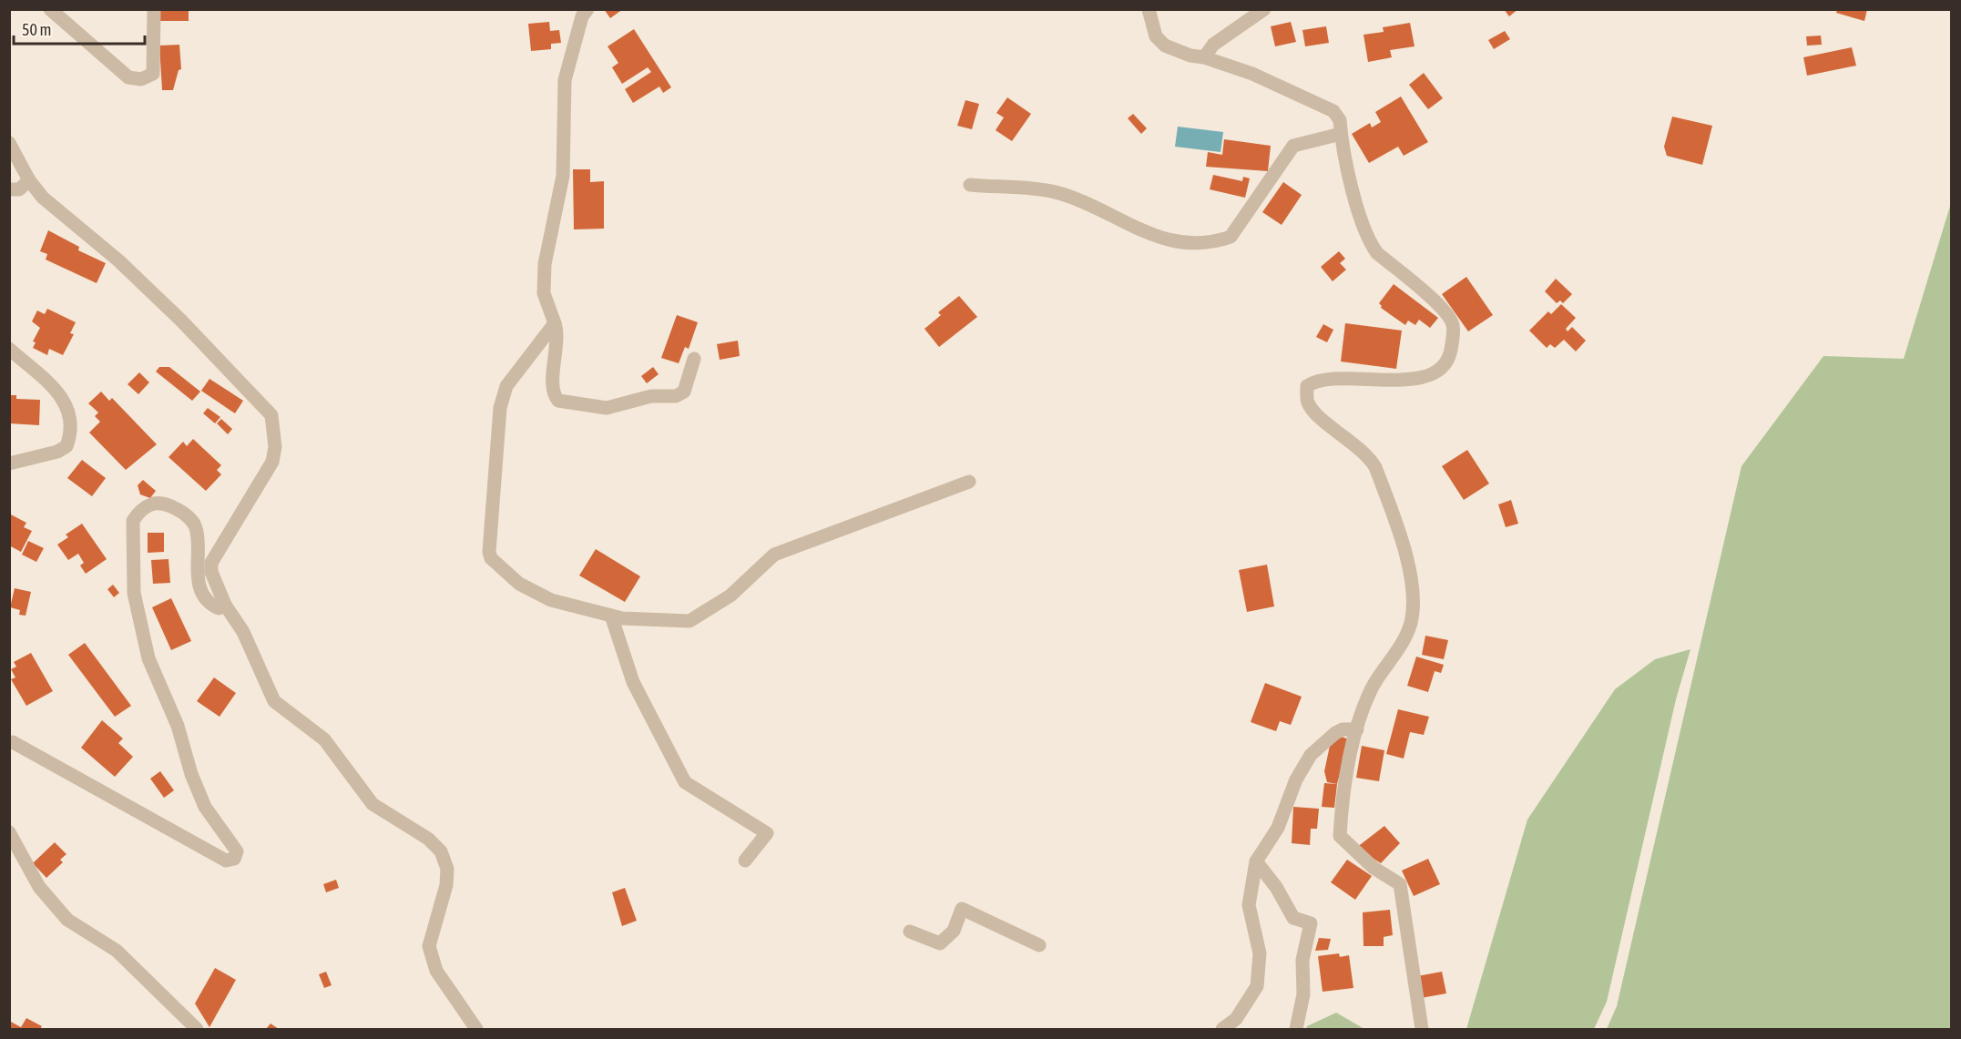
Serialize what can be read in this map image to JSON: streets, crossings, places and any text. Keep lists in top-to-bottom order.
{
  "scale_bar": "50 m"
}
